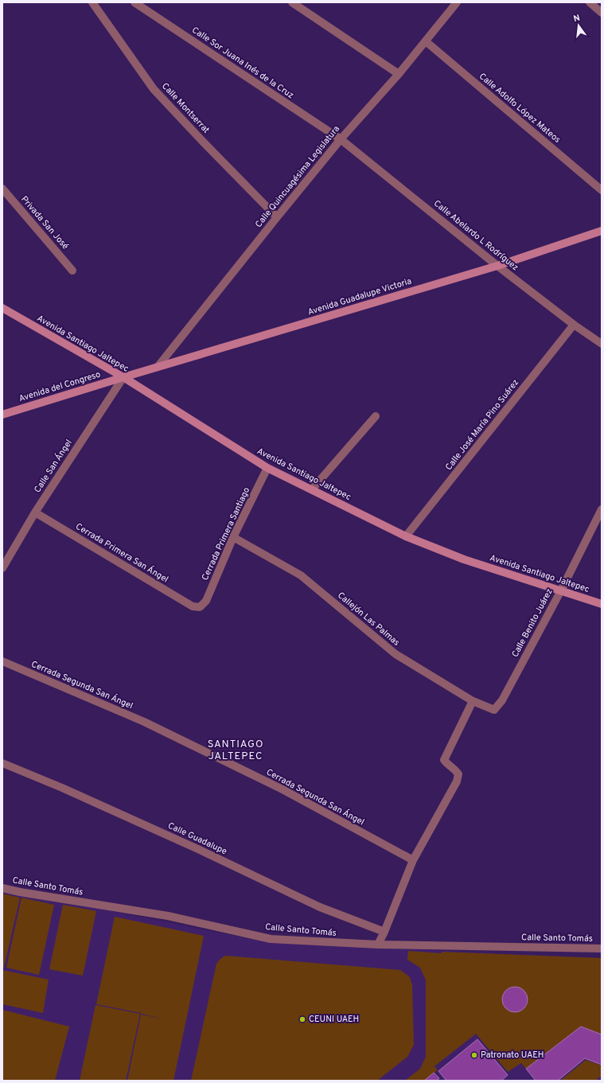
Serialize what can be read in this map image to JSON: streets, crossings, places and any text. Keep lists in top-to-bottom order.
{
  "streets": {
    "street": [
      "Calle Sor Juana Inés de la Cruz",
      "Calle Montserrat",
      "Calle Adolfo López Mateos",
      "Calle Quincuagésima Legislatura",
      "Privada San José",
      "Calle Abelardo L Rodríguez",
      "Avenida Guadalupe Victoria",
      "Avenida Santiago Jaltepec",
      "Avenida del Congreso",
      "Calle José María Pino Suárez",
      "Calle San Ángel",
      "Cerrada Primera Santiago",
      "Cerrada Primera San Ángel",
      "Callejón Las Palmas",
      "Calle Benito Juárez",
      "Cerrada Segunda San Ángel",
      "Calle Guadalupe",
      "Calle Santo Tomás"
    ]
  },
  "crossings": [
    ["Calle Sor Juana Inés de la Cruz", "Calle Quincuagésima Legislatura"],
    ["Calle Sor Juana Inés de la Cruz", "Calle Abelardo L Rodríguez"],
    ["Calle Montserrat", "Calle Quincuagésima Legislatura"],
    ["Calle Adolfo López Mateos", "Calle Quincuagésima Legislatura"],
    ["Calle Quincuagésima Legislatura", "Calle Abelardo L Rodríguez"],
    ["Calle Quincuagésima Legislatura", "Avenida Guadalupe Victoria"],
    ["Calle Abelardo L Rodríguez", "Avenida Guadalupe Victoria"],
    ["Calle Abelardo L Rodríguez", "Calle José María Pino Suárez"],
    ["Avenida Guadalupe Victoria", "Avenida Santiago Jaltepec"],
    ["Avenida Guadalupe Victoria", "Avenida del Congreso"],
    ["Avenida Guadalupe Victoria", "Calle San Ángel"],
    ["Avenida Santiago Jaltepec", "Avenida del Congreso"],
    ["Avenida Santiago Jaltepec", "Calle José María Pino Suárez"],
    ["Avenida Santiago Jaltepec", "Calle San Ángel"],
    ["Avenida Santiago Jaltepec", "Cerrada Primera Santiago"],
    ["Avenida Santiago Jaltepec", "Calle Benito Juárez"],
    ["Avenida del Congreso", "Calle San Ángel"],
    ["Calle San Ángel", "Cerrada Primera San Ángel"],
    ["Cerrada Primera Santiago", "Cerrada Primera San Ángel"],
    ["Cerrada Primera Santiago", "Callejón Las Palmas"],
    ["Callejón Las Palmas", "Calle Benito Juárez"]
  ],
  "districts": ["SANTIAGO JALTEPEC"],
  "places": ["CEUNI UAEH", "Patronato UAEH"],
  "north": "top"
}
